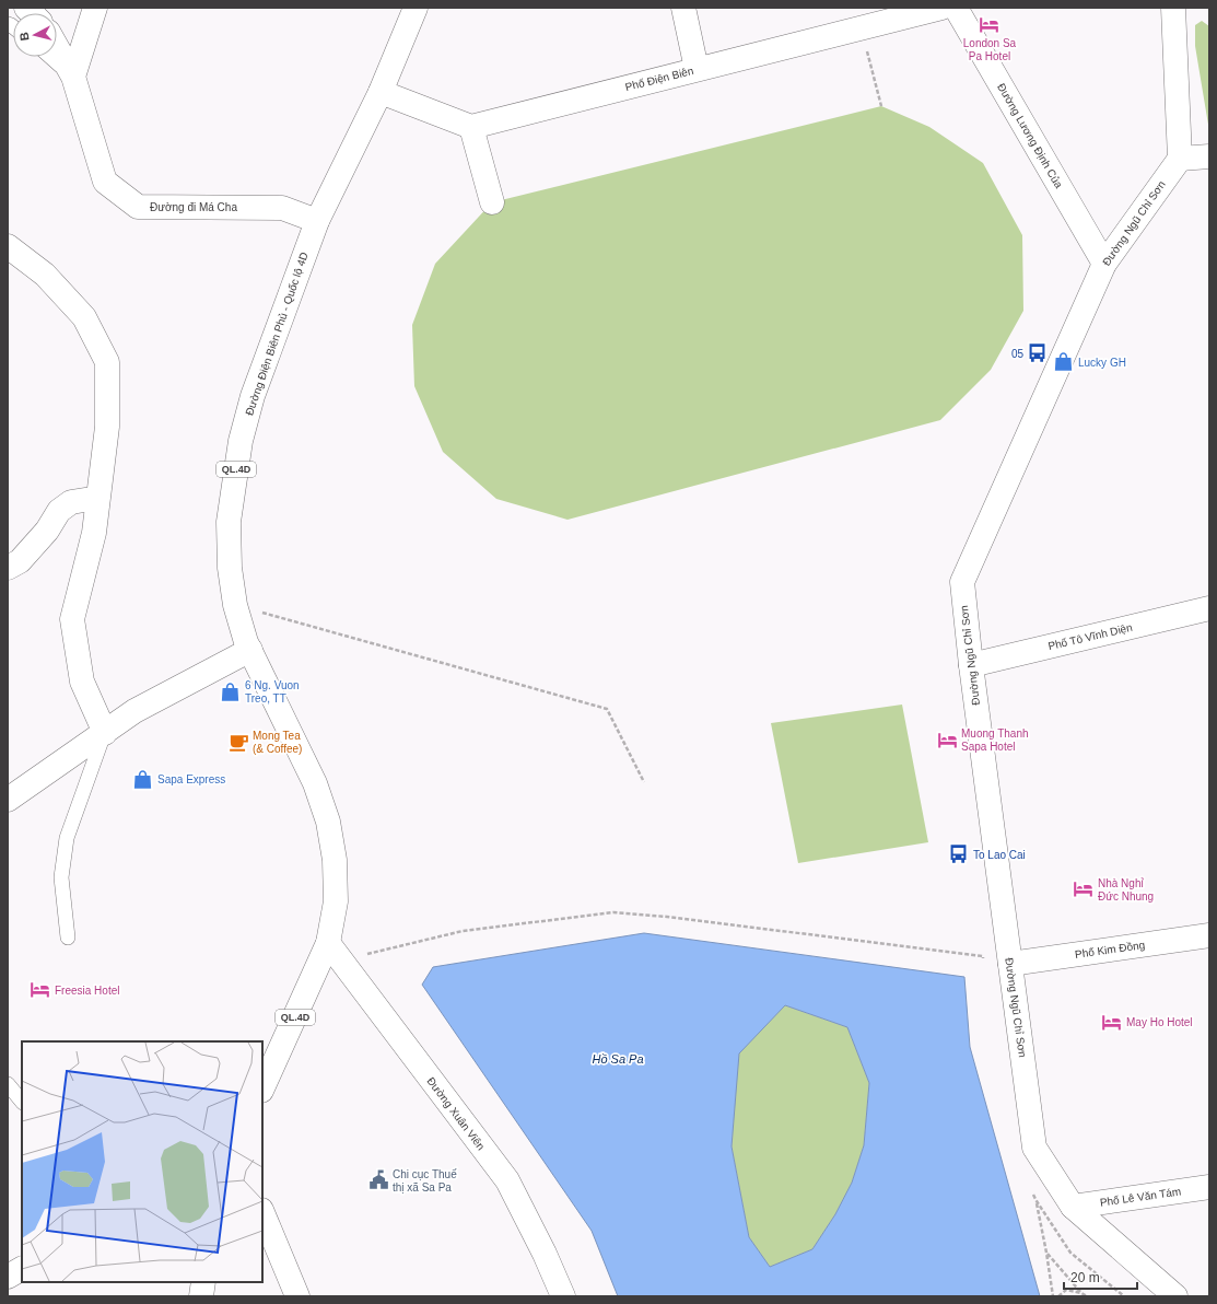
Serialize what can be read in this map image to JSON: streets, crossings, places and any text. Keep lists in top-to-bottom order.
{
  "streets": {
    "street": [
      "Phố Điện Biên",
      "Đường Lương Định Của",
      "Đường đi Má Cha",
      "Đường Ngũ Chỉ Sơn",
      "Đường Điện Biên Phủ - Quốc lộ 4D",
      "QL.4D",
      "Phố Tô Vĩnh Diện",
      "Phố Kim Đồng",
      "Đường Xuân Viên",
      "Phố Lê Văn Tám"
    ]
  },
  "crossings": [
    ["Đường Lương Định Của", "Đường Ngũ Chỉ Sơn"],
    ["Đường đi Má Cha", "Đường Điện Biên Phủ - Quốc lộ 4D"],
    ["Đường Ngũ Chỉ Sơn", "Phố Tô Vĩnh Diện"],
    ["Đường Ngũ Chỉ Sơn", "Phố Kim Đồng"],
    ["Đường Ngũ Chỉ Sơn", "Phố Lê Văn Tám"],
    ["Đường Điện Biên Phủ - Quốc lộ 4D", "Đường Xuân Viên"]
  ],
  "water": ["Hồ Sa Pa"],
  "places": {
    "hotel": [
      "London Sa Pa Hotel",
      "Muong Thanh Sapa Hotel",
      "Nhà Nghỉ Đức Nhung",
      "Freesia Hotel",
      "May Ho Hotel"
    ],
    "bus stop": ["05", "To Lao Cai"],
    "shop": ["Lucky GH", "6 Ng. Vuon Treo, TT", "Sapa Express"],
    "cafe": ["Mong Tea (& Coffee)"],
    "public building": ["Chi cục Thuế thị xã Sa Pa"]
  },
  "scale_bar": "20 m",
  "north": "left"
}
